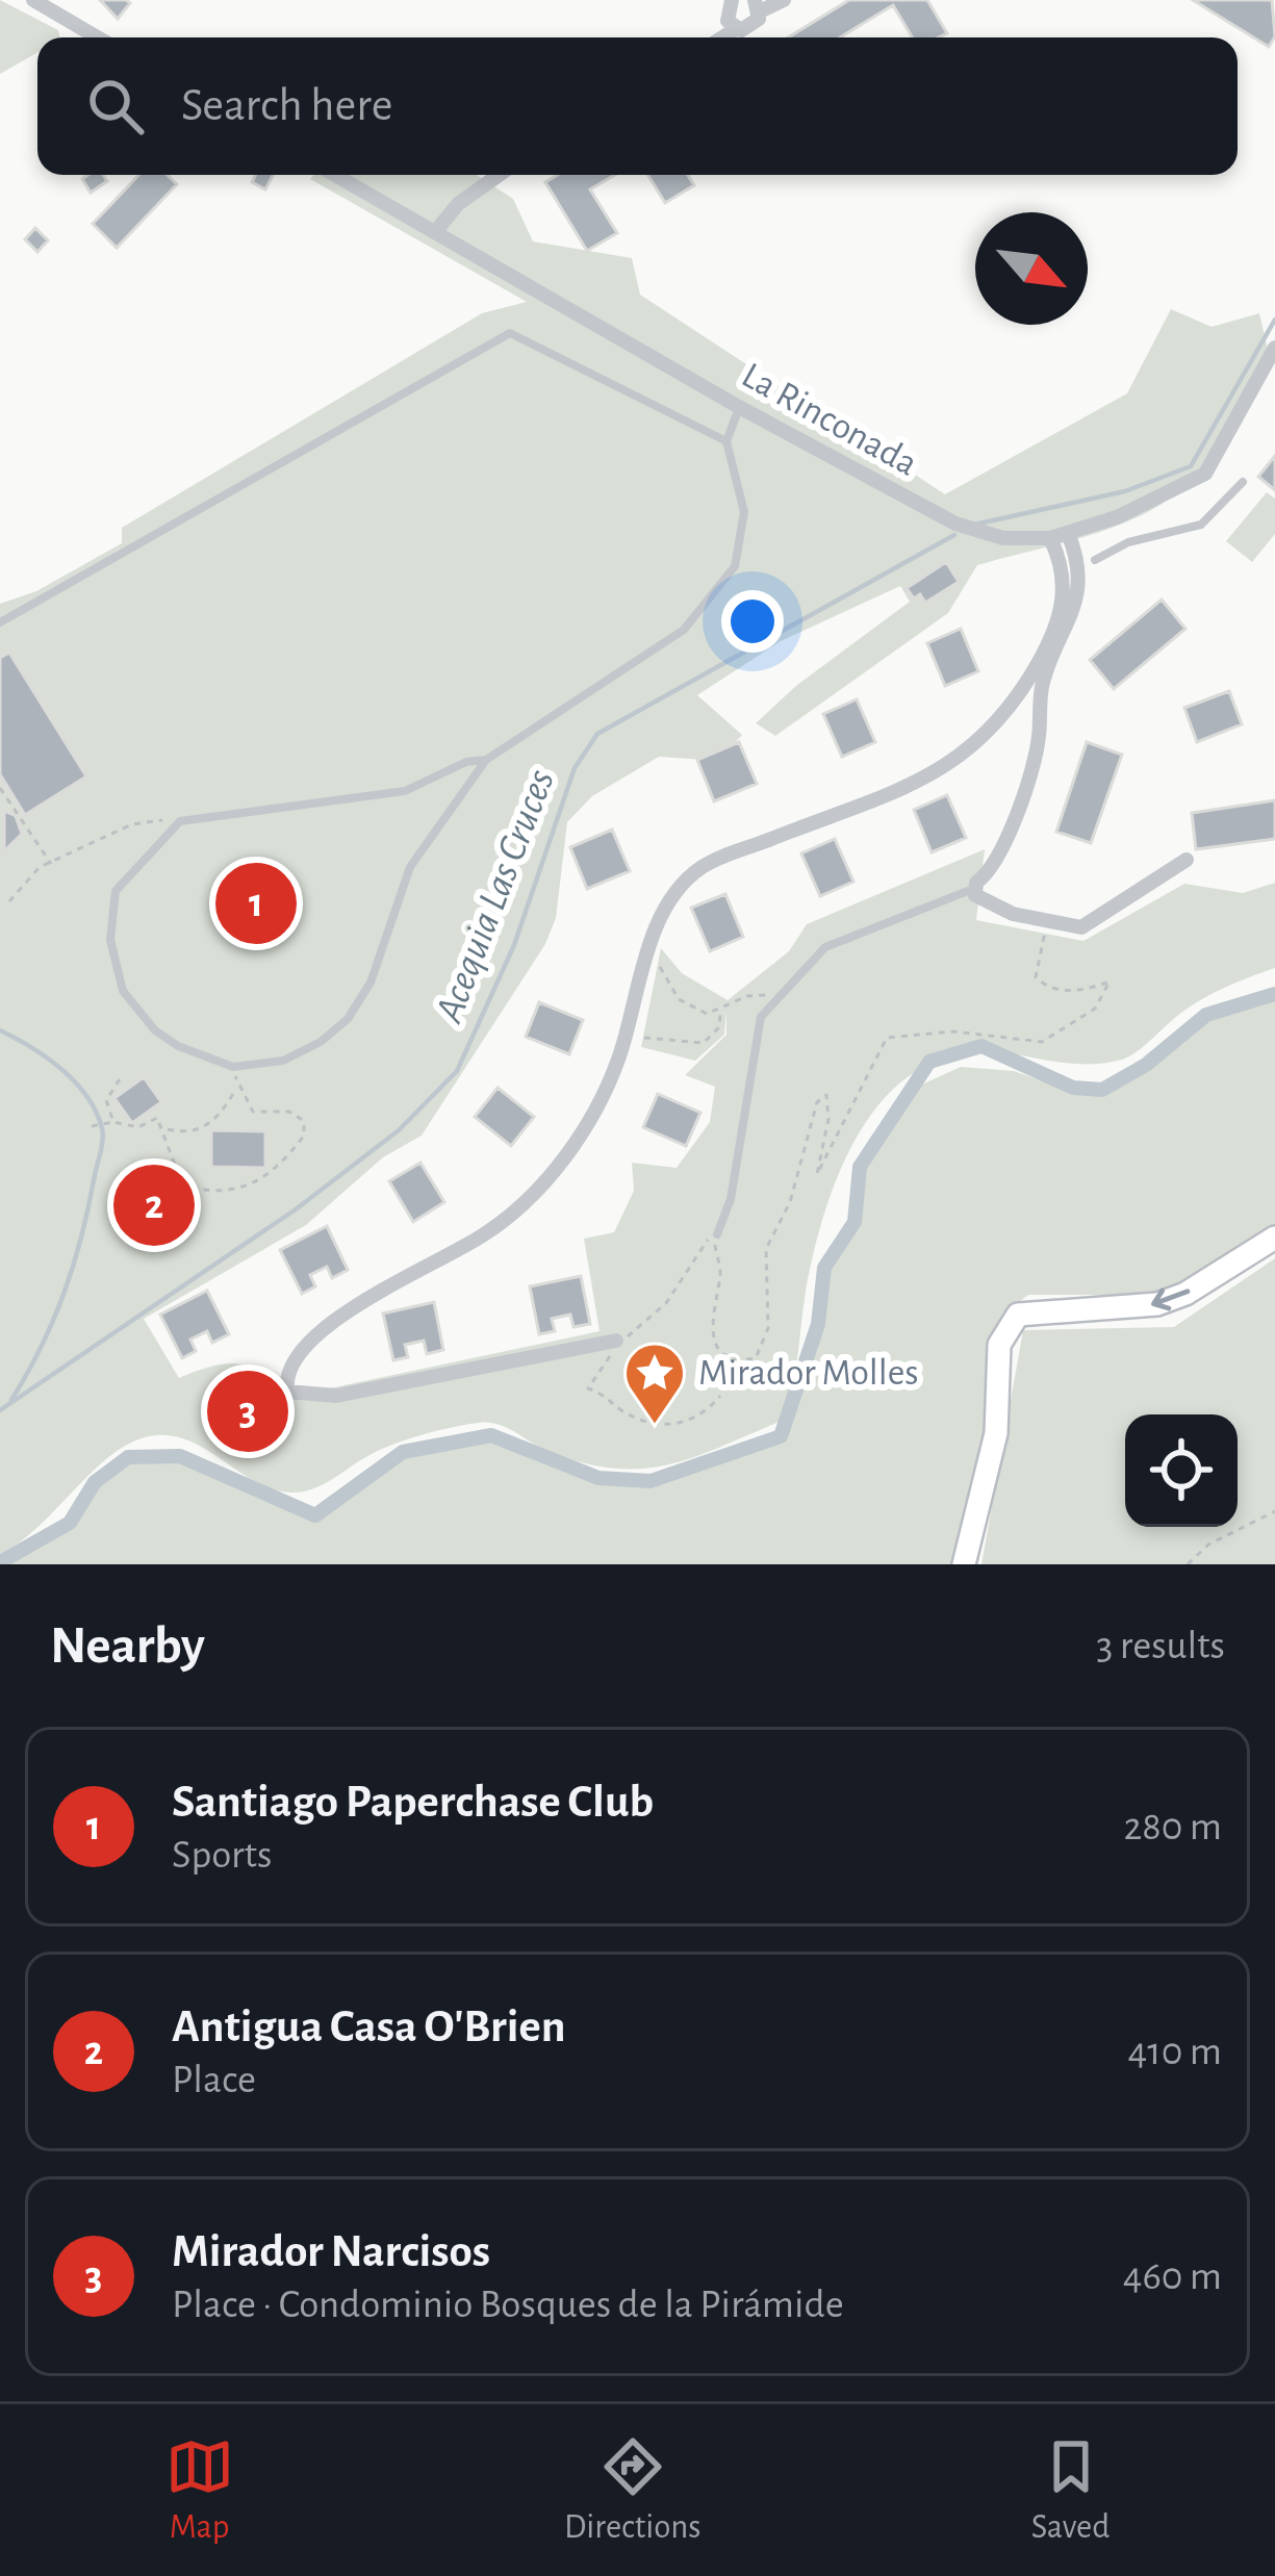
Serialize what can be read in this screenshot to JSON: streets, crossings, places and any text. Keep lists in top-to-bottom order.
{
  "streets": {
    "street": ["La Rinconada"]
  },
  "water": ["Acequia Las Cruces"],
  "places": {
    "place": ["Mirador Molles"]
  },
  "north": "bottom right",
  "page": {
    "search": "Search here",
    "pins": ["1", "2", "3"],
    "heading": ["Nearby", "3 results"],
    "list": [
      {
        "mark": "1",
        "name": "Santiago Paperchase Club",
        "note": "Sports",
        "value": "280 m"
      },
      {
        "mark": "2",
        "name": "Antigua Casa O'Brien",
        "note": "Place",
        "value": "410 m"
      },
      {
        "mark": "3",
        "name": "Mirador Narcisos",
        "note": "Place · Condominio Bosques de la Pirámide",
        "value": "460 m"
      }
    ],
    "nav": ["Map", "Directions", "Saved"]
  }
}
